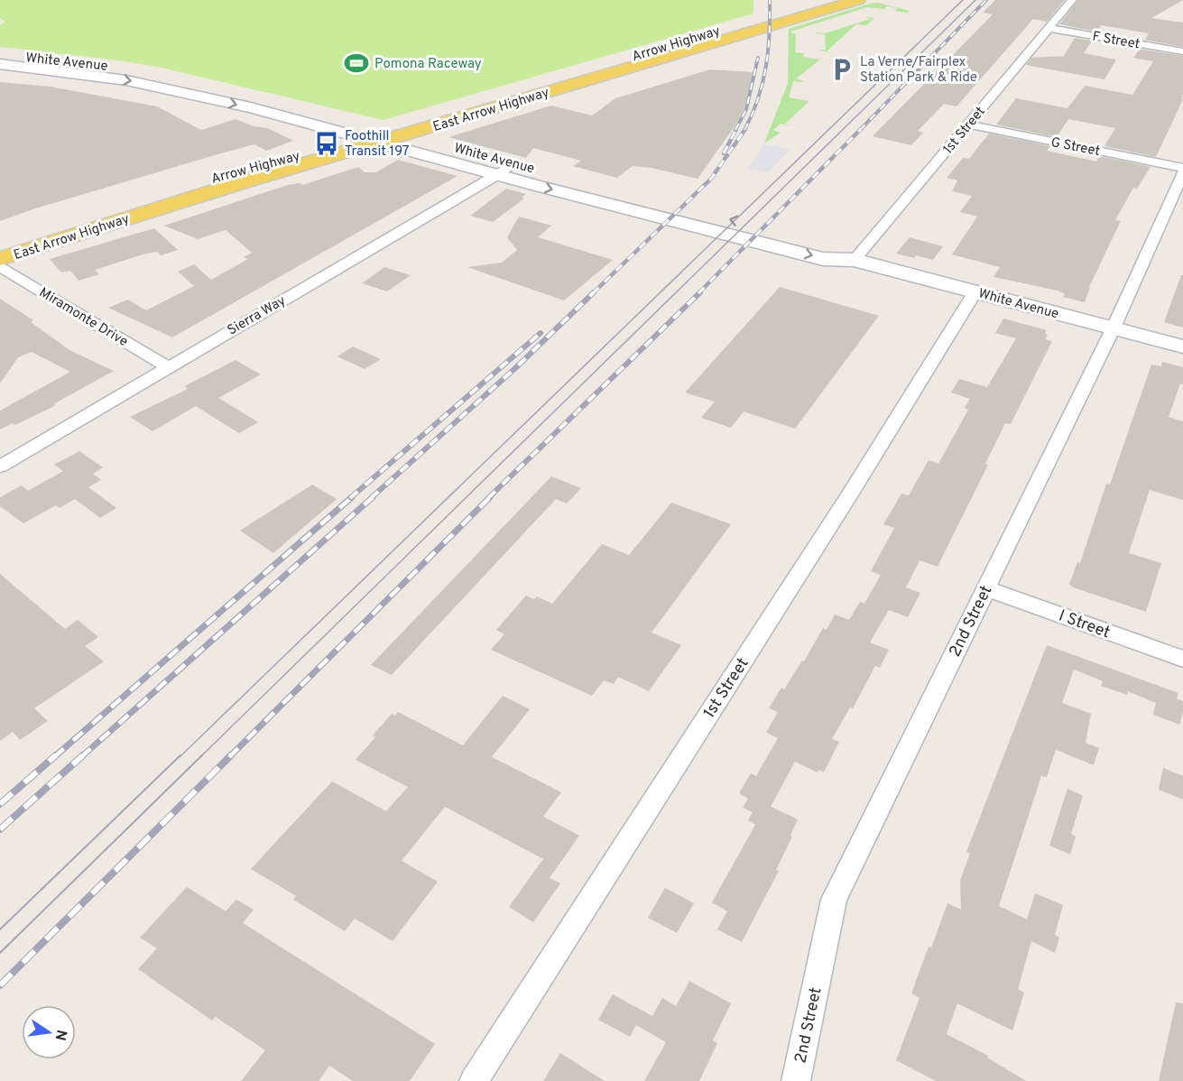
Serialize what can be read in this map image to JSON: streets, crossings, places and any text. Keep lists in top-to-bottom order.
{
  "streets": {
    "main road": ["Arrow Highway", "White Avenue", "East Arrow Highway"],
    "street": [
      "F Street",
      "1st Street",
      "G Street",
      "Sierra Way",
      "Miramonte Drive",
      "2nd Street",
      "I Street"
    ]
  },
  "crossings": [
    ["F Street", "1st Street"],
    ["Arrow Highway", "White Avenue"],
    ["Arrow Highway", "East Arrow Highway"],
    ["White Avenue", "East Arrow Highway"],
    ["White Avenue", "1st Street"],
    ["White Avenue", "Sierra Way"],
    ["White Avenue", "2nd Street"],
    ["1st Street", "G Street"],
    ["Sierra Way", "Miramonte Drive"],
    ["2nd Street", "I Street"]
  ],
  "places": {
    "sports": ["Pomona Raceway"],
    "parking": ["La Verne/Fairplex Station Park & Ride"],
    "bus stop": ["Foothill Transit 197"]
  },
  "north": "right"
}
